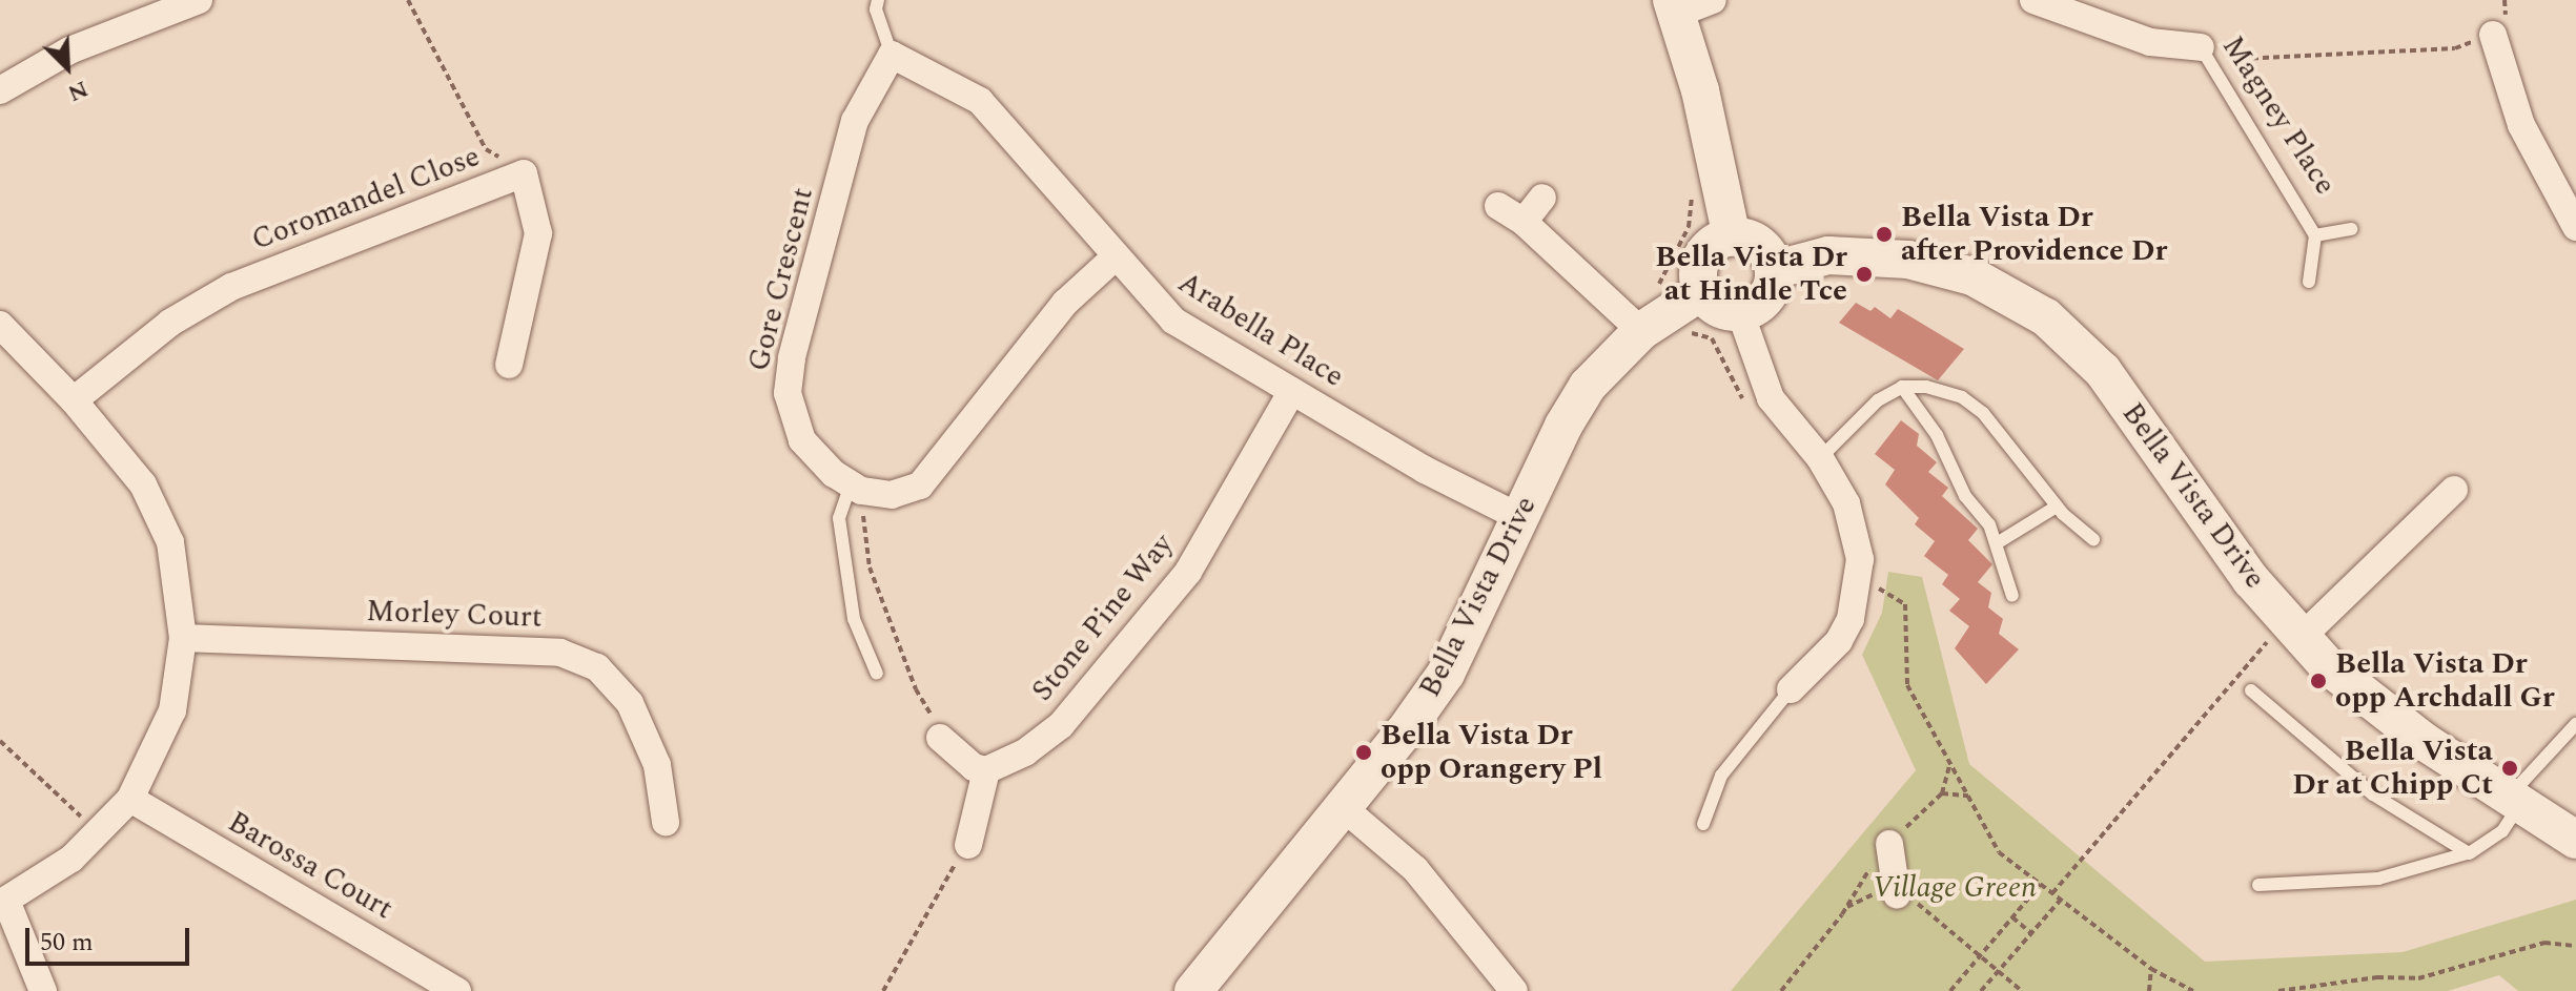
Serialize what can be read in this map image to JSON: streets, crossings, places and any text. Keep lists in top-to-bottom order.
{
  "streets": {
    "street": [
      "Magney Place",
      "Coromandel Close",
      "Gore Crescent",
      "Arabella Place",
      "Bella Vista Drive",
      "Morley Court",
      "Stone Pine Way",
      "Barossa Court"
    ]
  },
  "crossings": [
    ["Gore Crescent", "Arabella Place"],
    ["Arabella Place", "Bella Vista Drive"],
    ["Arabella Place", "Stone Pine Way"]
  ],
  "parks": ["Village Green"],
  "places": [
    "Bella Vista Dr after Providence Dr",
    "Bella Vista Dr at Hindle Tce",
    "Bella Vista Dr opp Archdall Gr",
    "Bella Vista Dr opp Orangery Pl",
    "Bella Vista Dr at Chipp Ct"
  ],
  "scale_bar": "50 m",
  "north": "bottom right"
}
